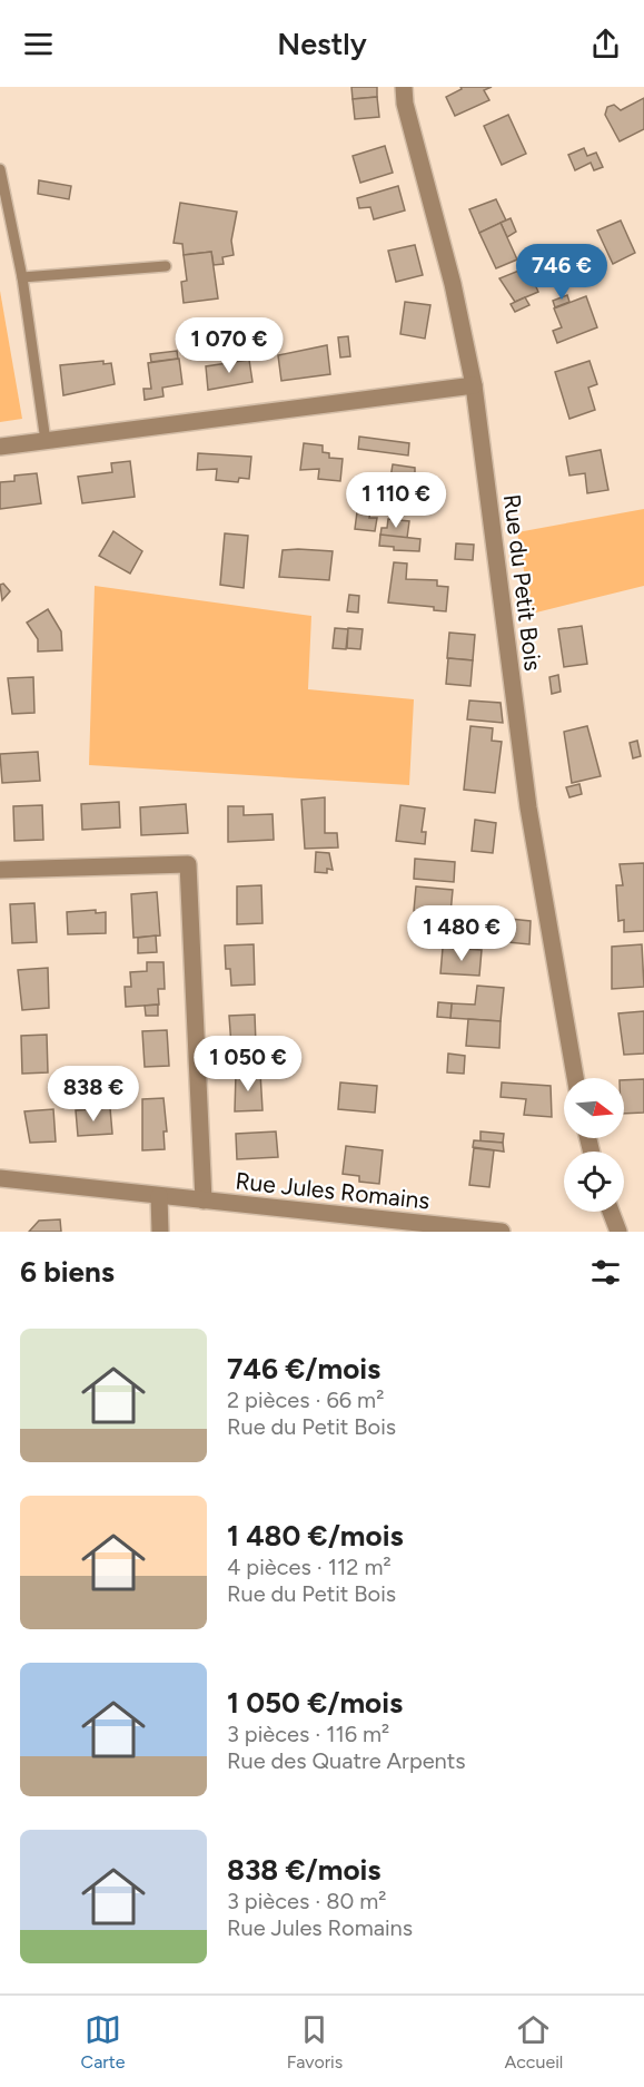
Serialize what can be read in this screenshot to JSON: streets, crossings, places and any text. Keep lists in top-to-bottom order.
{
  "streets": {
    "street": ["Rue du Petit Bois", "Rue Jules Romains"]
  },
  "north": "right",
  "page": {
    "header": "Nestly",
    "price": [
      "746 €",
      "1 070 €",
      "1 110 €",
      "1 480 €",
      "1 050 €",
      "838 €"
    ],
    "heading": "6 biens",
    "list": [
      {
        "name": "746 €/mois",
        "note": "2 pièces · 66 m² · Rue du Petit Bois"
      },
      {
        "name": "1 480 €/mois",
        "note": "4 pièces · 112 m² · Rue du Petit Bois"
      },
      {
        "name": "1 050 €/mois",
        "note": "3 pièces · 116 m² · Rue des Quatre Arpents"
      },
      {
        "name": "838 €/mois",
        "note": "3 pièces · 80 m² · Rue Jules Romains"
      }
    ],
    "tabs": ["Carte", "Favoris", "Accueil"]
  }
}
